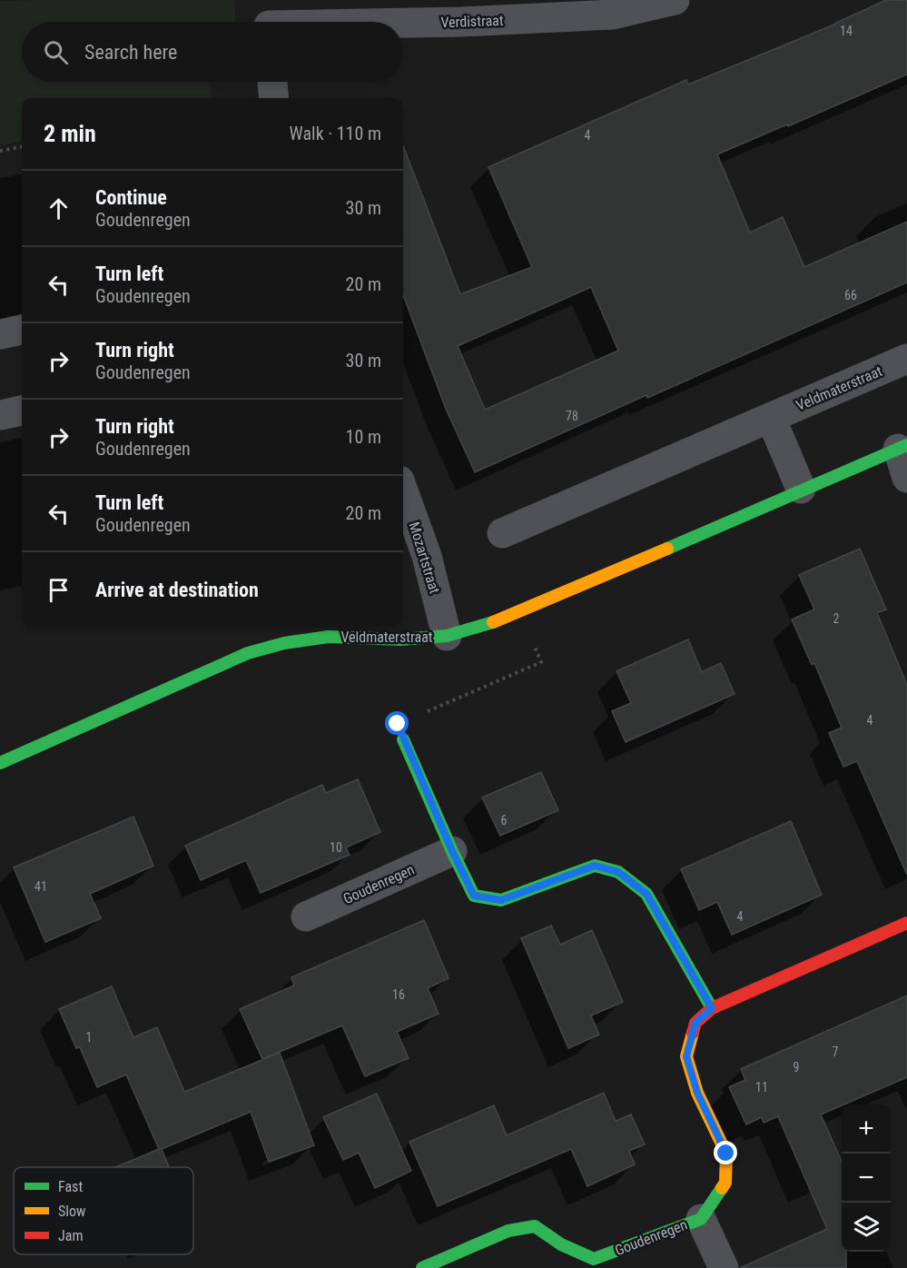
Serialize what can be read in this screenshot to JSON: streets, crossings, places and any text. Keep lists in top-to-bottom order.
{
  "streets": {
    "street": [
      "Verdistraat",
      "Veldmaterstraat",
      "Mozartstraat",
      "Goudenregen"
    ]
  },
  "crossings": [
    ["Veldmaterstraat", "Mozartstraat"]
  ],
  "house_numbers": [
    "14",
    "4",
    "66",
    "78",
    "2",
    "4",
    "6",
    "10",
    "41",
    "4",
    "16",
    "1",
    "7",
    "9",
    "11"
  ],
  "legend": ["Fast", "Slow", "Jam"],
  "page": {
    "search": "Search here",
    "heading": ["2 min", "Walk · 110 m"],
    "list": [
      ["Continue", "Goudenregen", "30 m"],
      ["Turn left", "Goudenregen", "20 m"],
      ["Turn right", "Goudenregen", "30 m"],
      ["Turn right", "Goudenregen", "10 m"],
      ["Turn left", "Goudenregen", "20 m"],
      "Arrive at destination"
    ],
    "map_buttons": ["+", "−"]
  }
}
